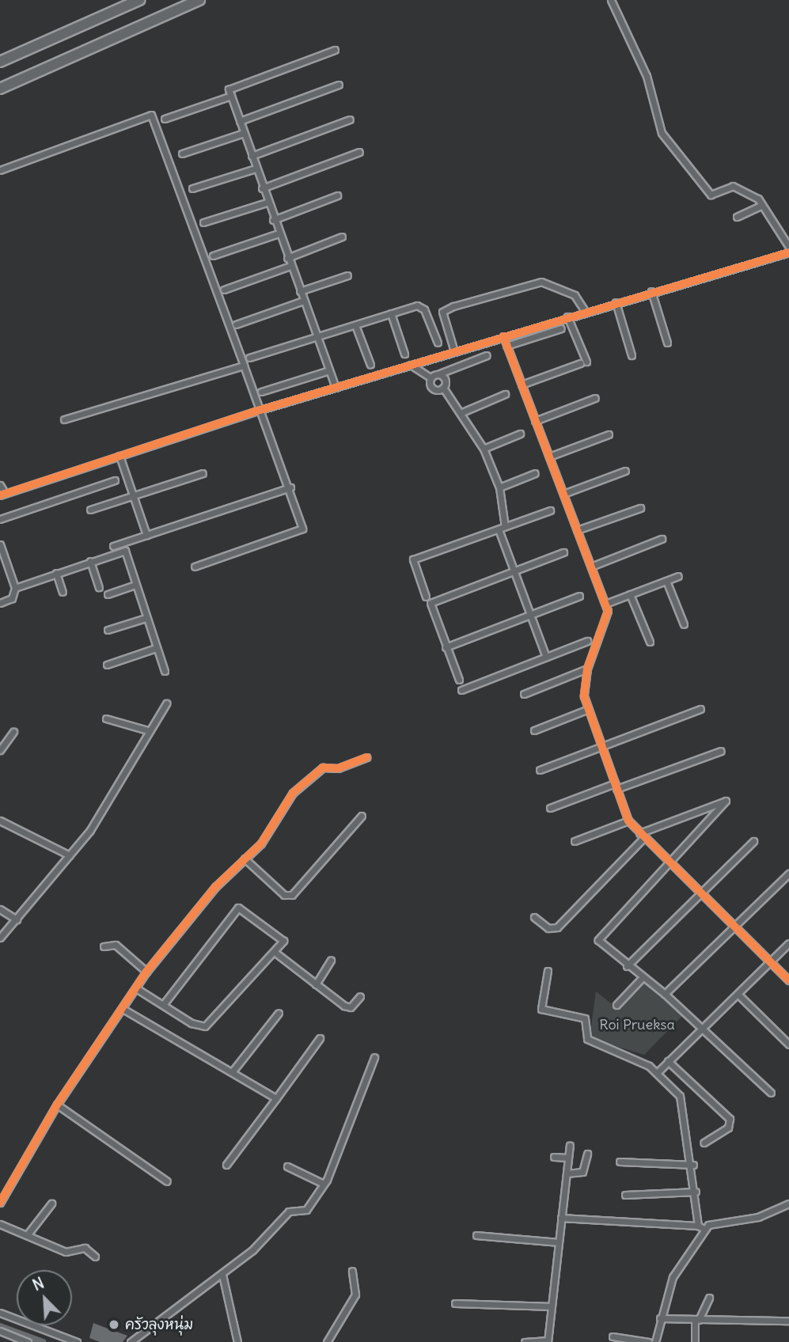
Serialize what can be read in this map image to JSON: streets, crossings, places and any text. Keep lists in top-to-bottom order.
{
  "parks": ["Roi Prueksa"],
  "places": ["ครัวลุงหนุ่ม"],
  "north": "top left"
}
